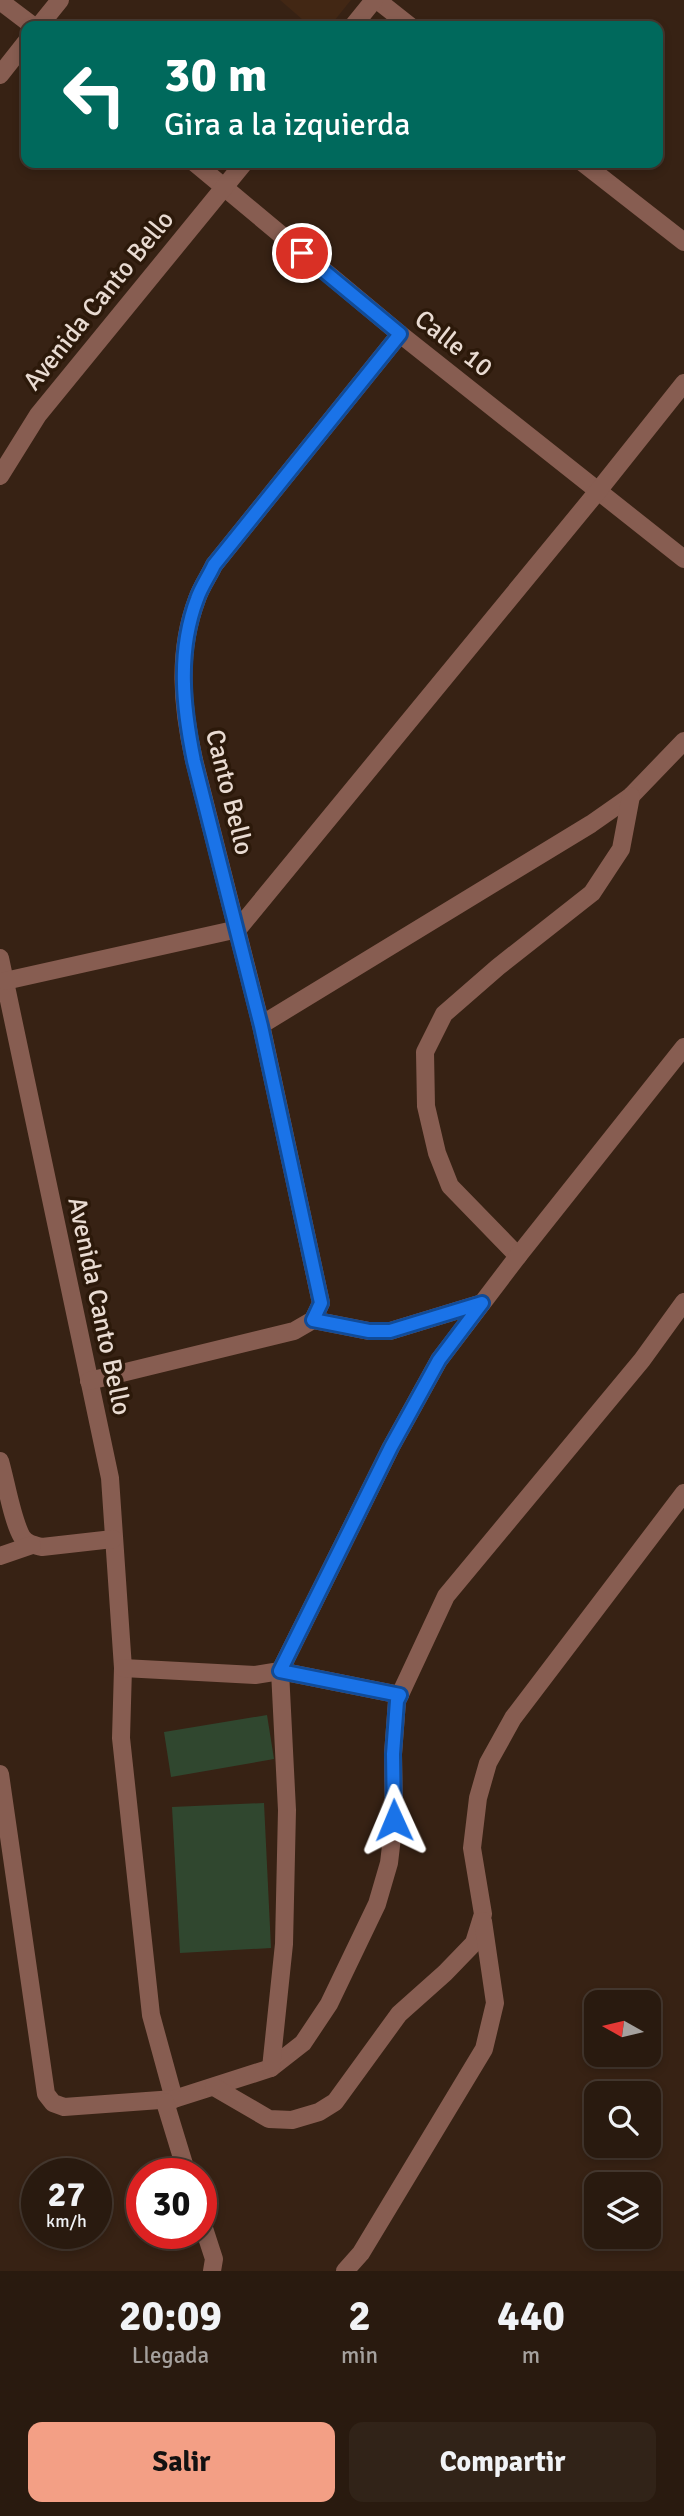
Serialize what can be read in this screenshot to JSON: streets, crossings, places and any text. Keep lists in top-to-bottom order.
{
  "streets": {
    "street": ["Avenida Canto Bello", "Calle 10", "Canto Bello"]
  },
  "crossings": [
    ["Avenida Canto Bello", "Calle 10"],
    ["Calle 10", "Canto Bello"]
  ],
  "north": "left",
  "page": {
    "turn": ["30 m", "Gira a la izquierda"],
    "speed": "27 km/h",
    "limit": "30",
    "eta": [
      "20:09",
      "Llegada",
      "2",
      "min",
      "440",
      "m"
    ],
    "buttons": ["Salir", "Compartir"]
  }
}
